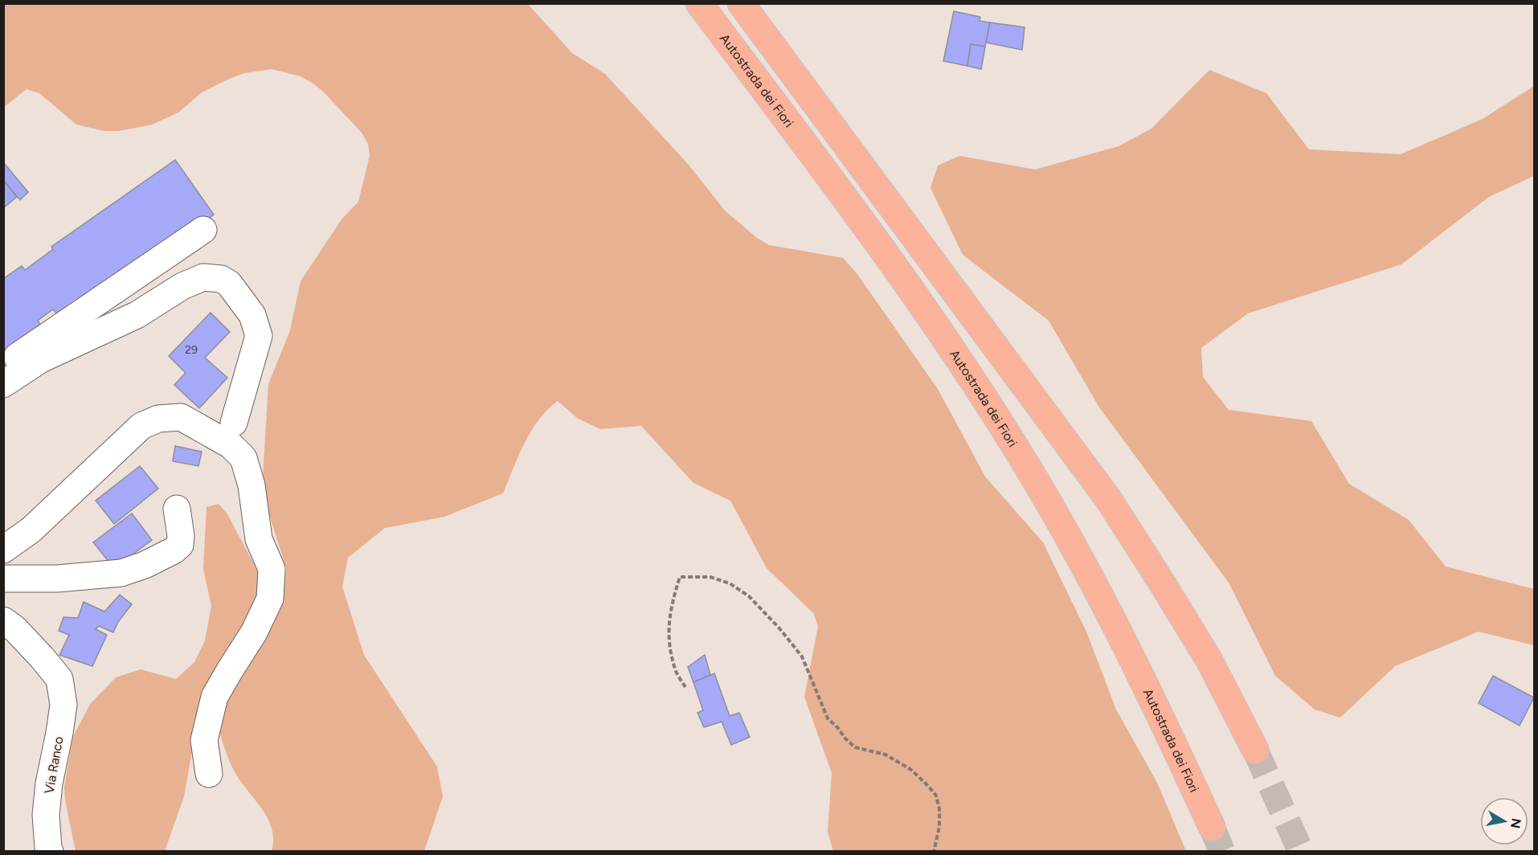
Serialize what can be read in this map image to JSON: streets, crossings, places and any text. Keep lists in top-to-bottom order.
{
  "streets": {
    "highway": ["Autostrada dei Fiori"],
    "street": ["Via Ranco"]
  },
  "house_numbers": ["29"],
  "north": "right"
}
